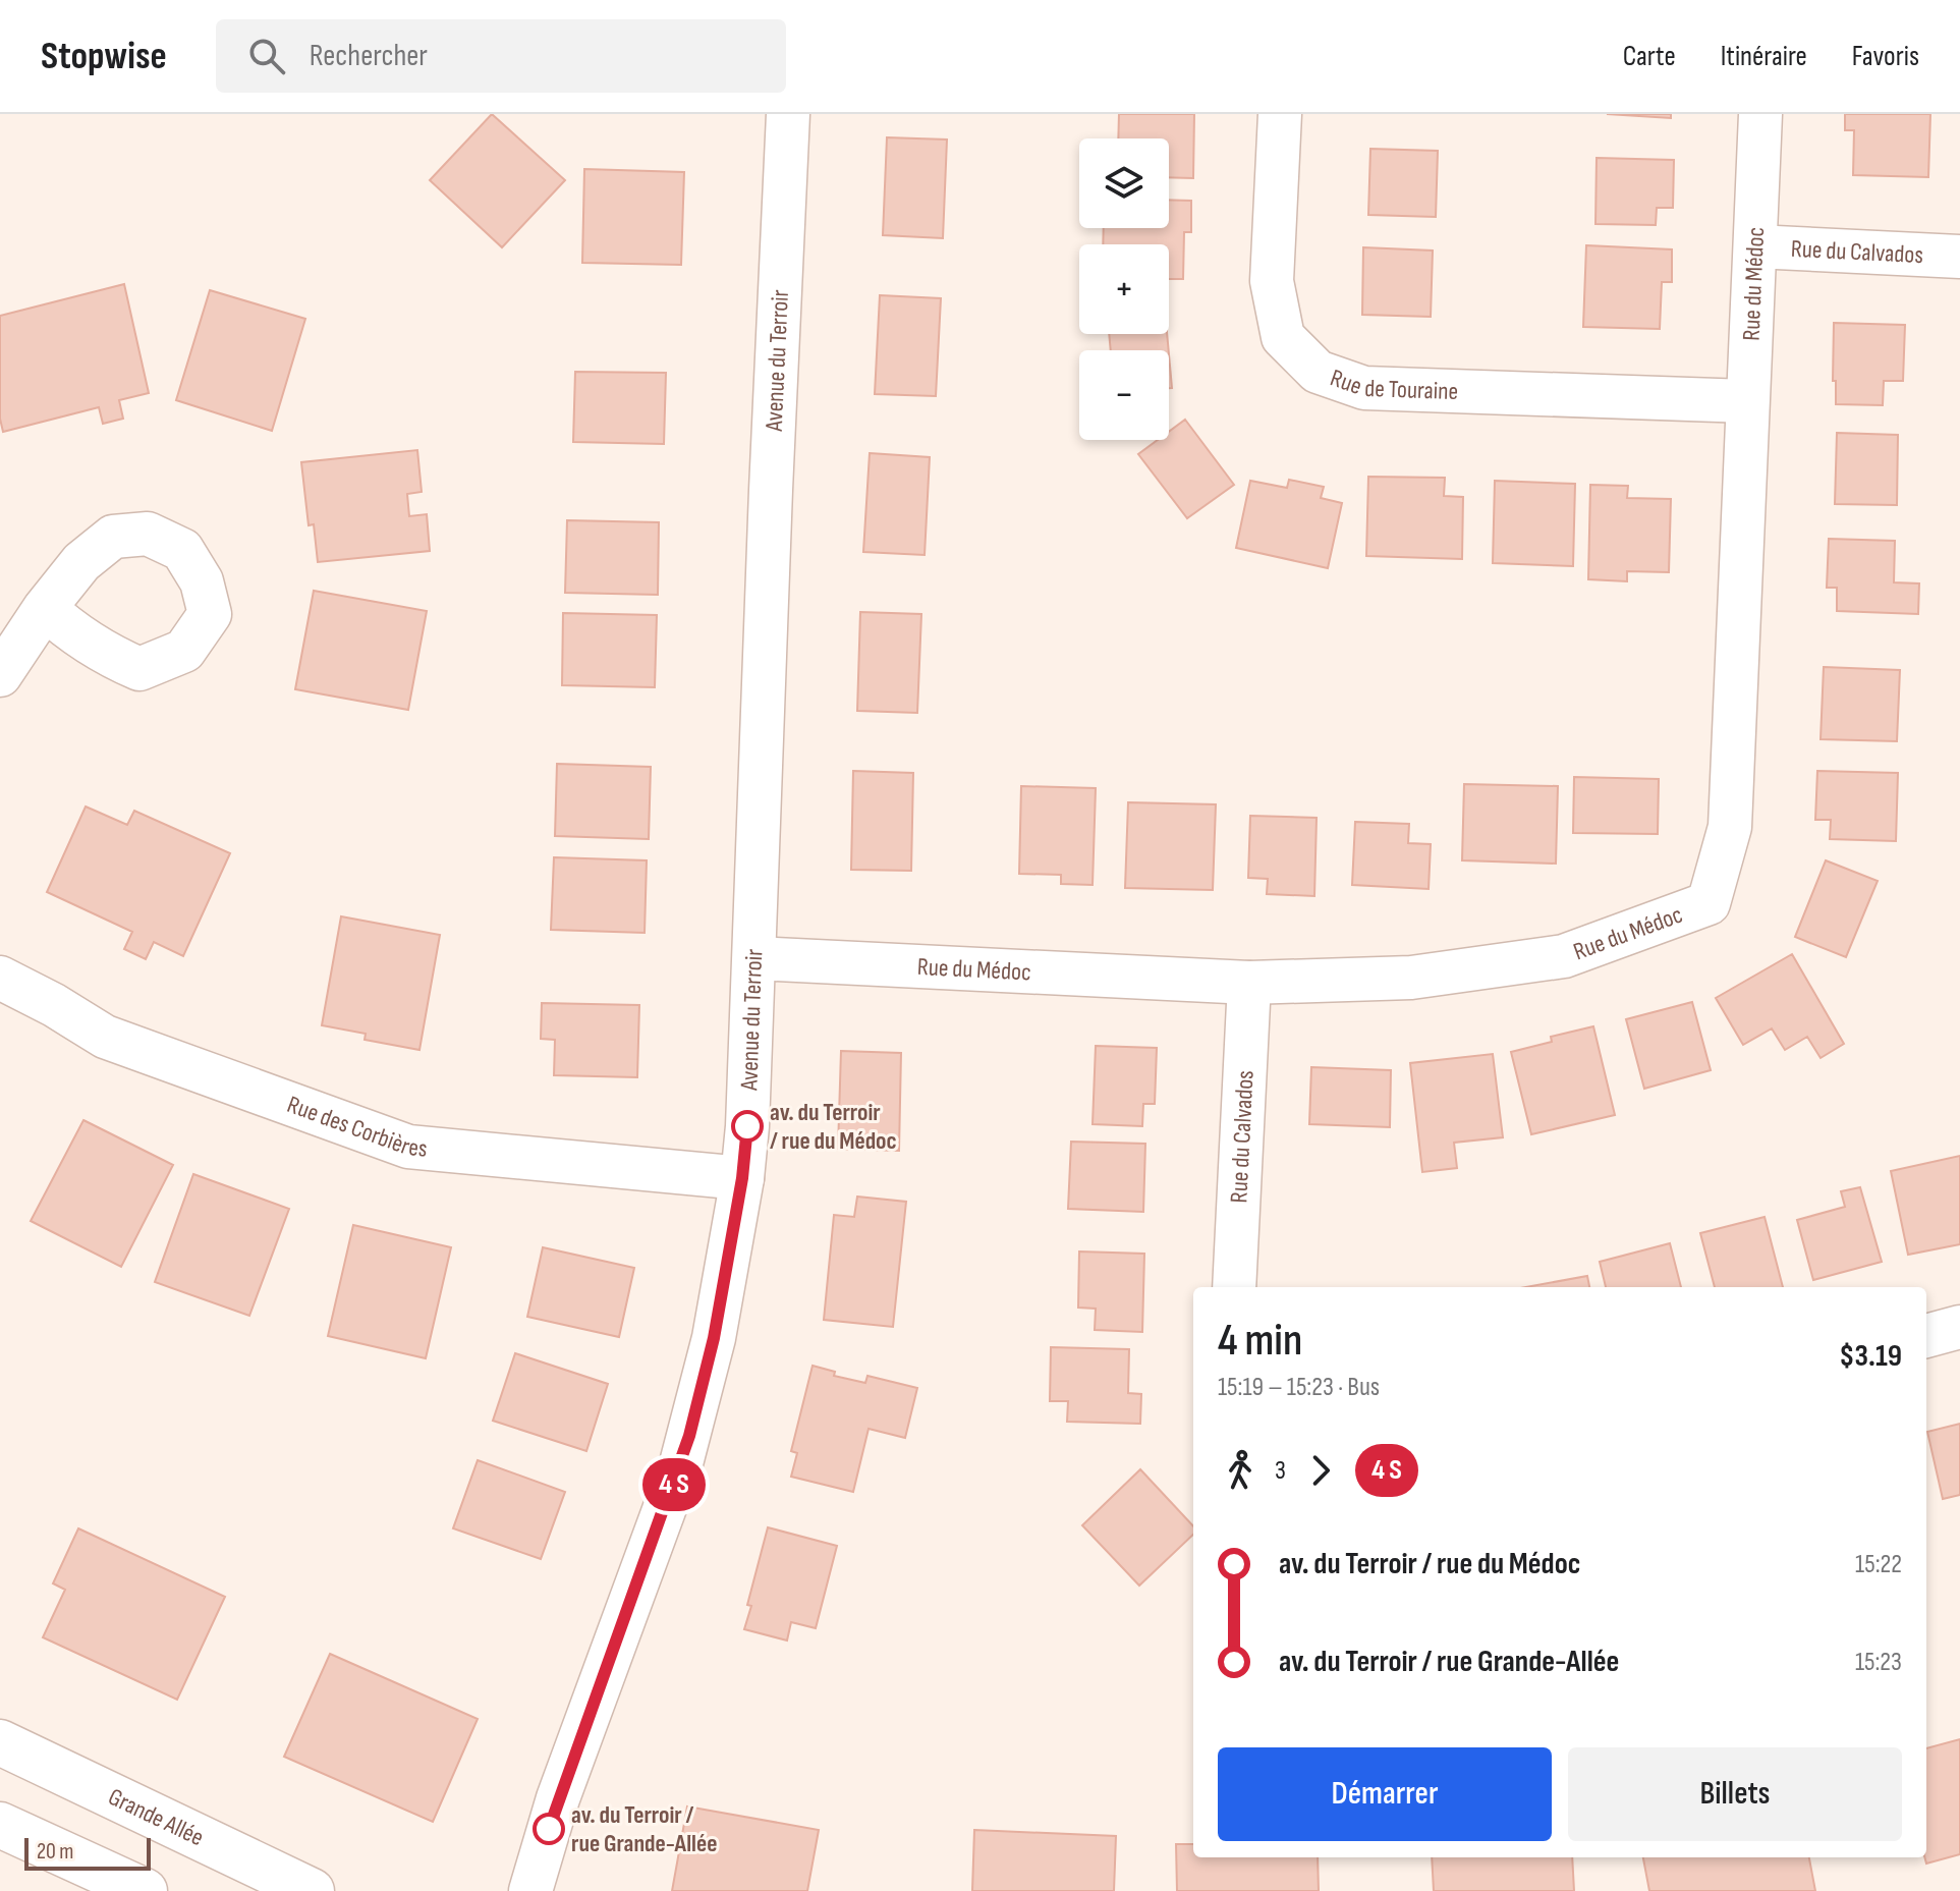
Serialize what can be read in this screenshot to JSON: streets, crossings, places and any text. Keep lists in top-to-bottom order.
{
  "streets": {
    "street": [
      "Rue du Calvados",
      "Rue du Médoc",
      "Avenue du Terroir",
      "Rue de Touraine",
      "Rue des Corbières",
      "Grande Allée"
    ]
  },
  "crossings": [
    ["Rue du Calvados", "Rue du Médoc"],
    ["Rue du Médoc", "Avenue du Terroir"],
    ["Rue du Médoc", "Rue de Touraine"],
    ["Avenue du Terroir", "Rue des Corbières"]
  ],
  "places": ["av. du Terroir / rue du Médoc", "av. du Terroir / rue Grande-Allée"],
  "scale_bar": "20 m",
  "page": {
    "header": "Stopwise",
    "search": "Rechercher",
    "nav": ["Carte", "Itinéraire", "Favoris"],
    "on_map": "4 S",
    "map_buttons": ["+", "−"],
    "heading": ["4 min", "15:19 – 15:23 · Bus", "$3.19"],
    "legs": ["3", "4 S"],
    "list": [
      {
        "name": "av. du Terroir / rue du Médoc",
        "value": "15:22"
      },
      {
        "name": "av. du Terroir / rue Grande-Allée",
        "value": "15:23"
      }
    ],
    "buttons": ["Démarrer", "Billets"],
    "scale": "20 m"
  }
}
